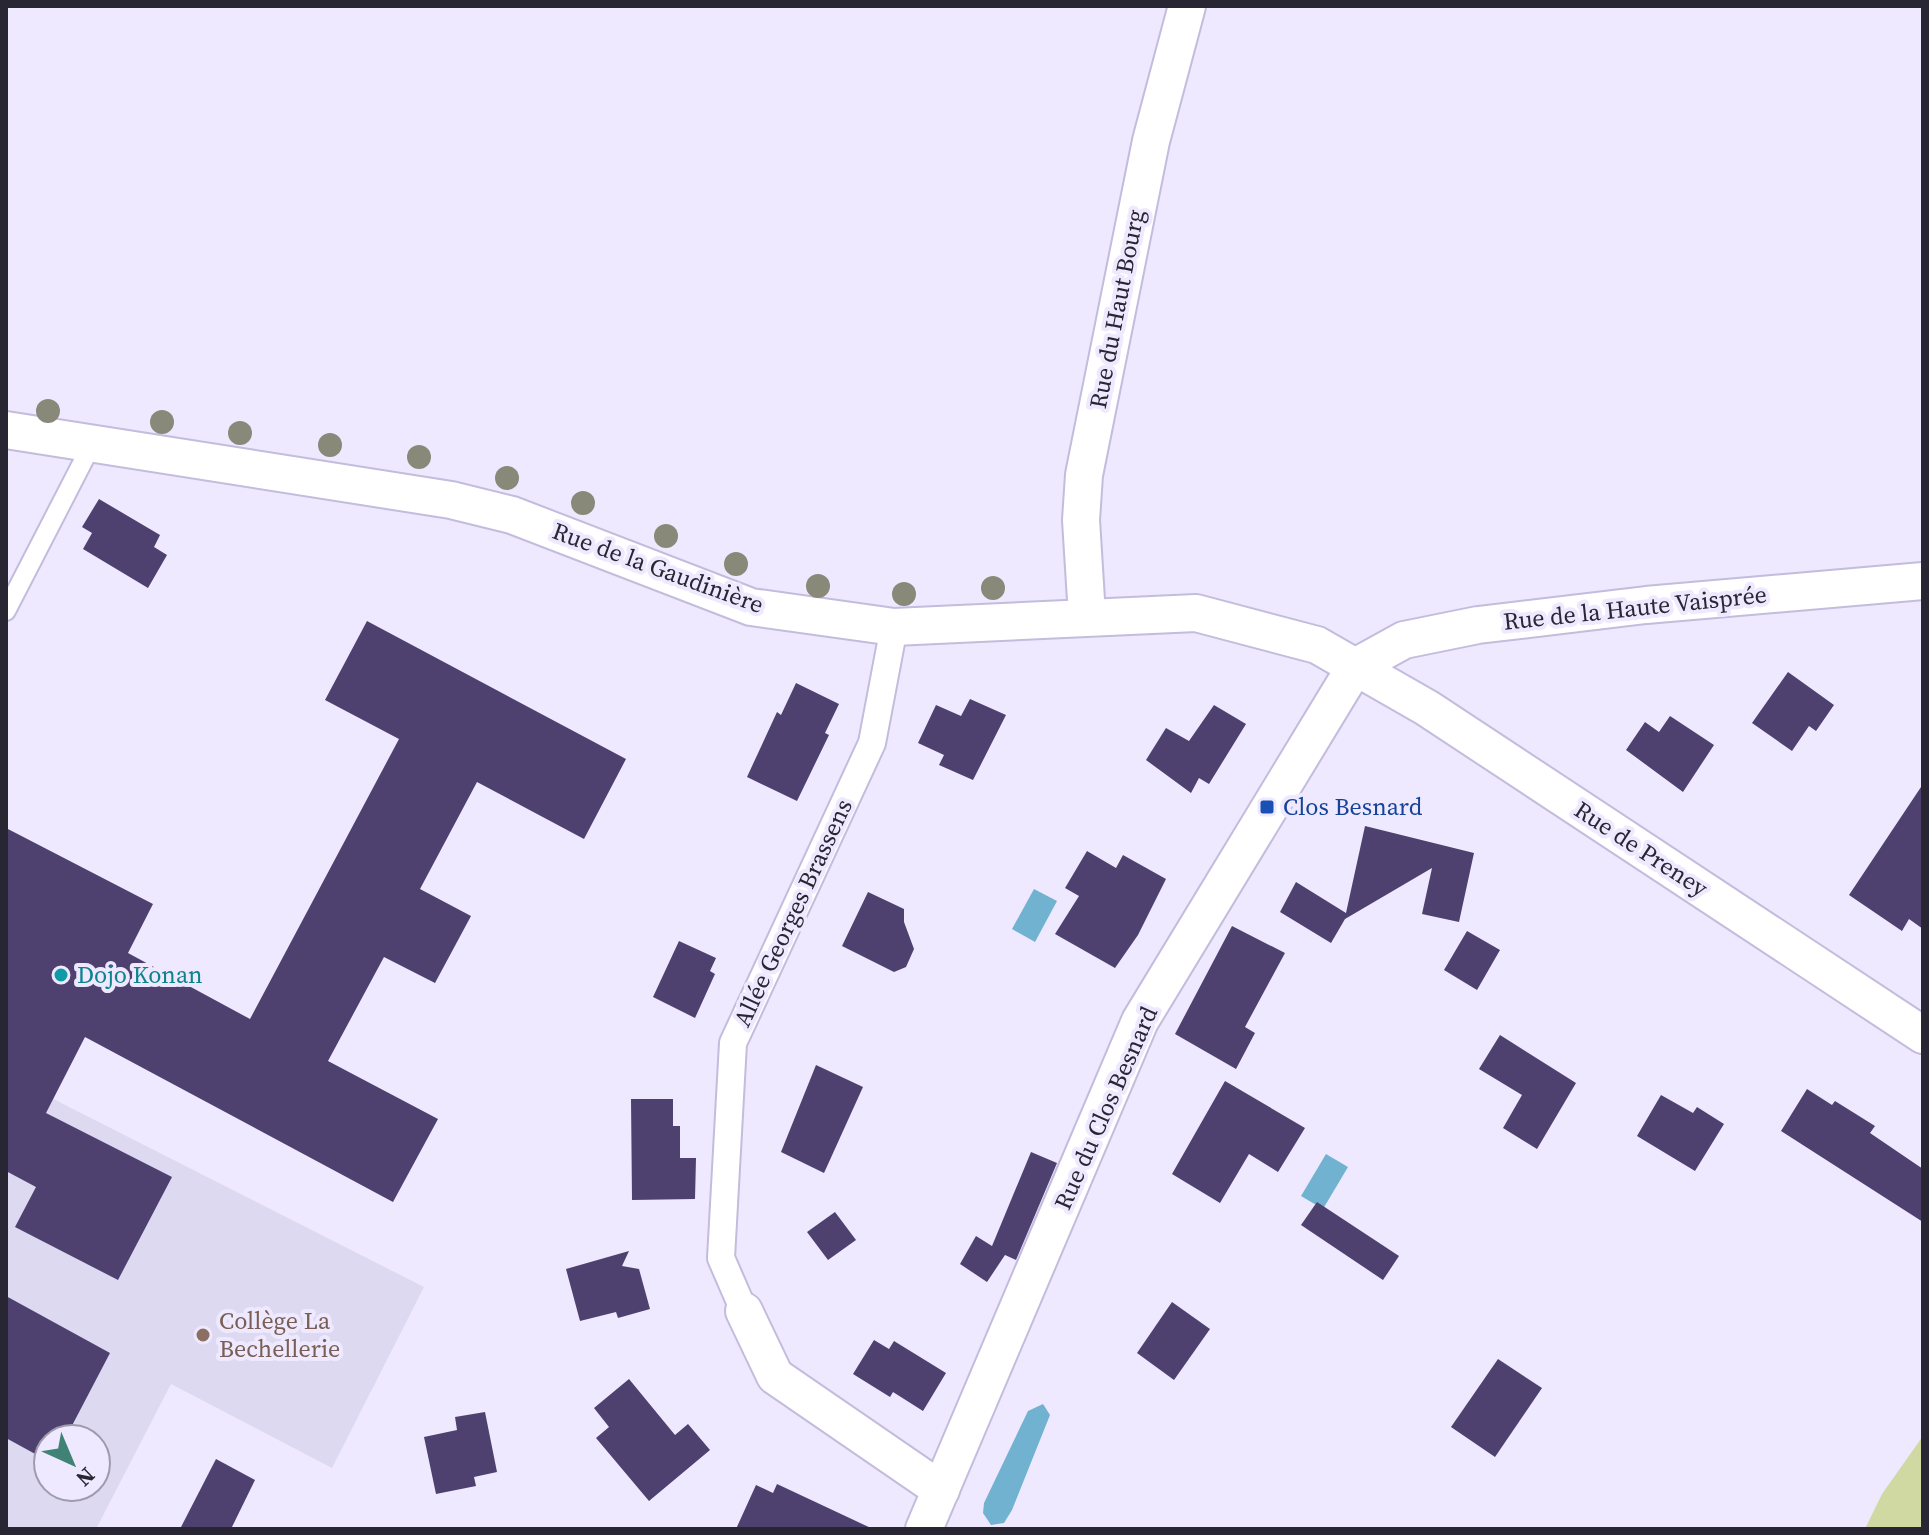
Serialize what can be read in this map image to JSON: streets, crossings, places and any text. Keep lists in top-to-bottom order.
{
  "streets": {
    "street": [
      "Rue du Haut Bourg",
      "Rue de la Gaudinière",
      "Rue de la Haute Vaisprée",
      "Rue de Preney",
      "Allée Georges Brassens",
      "Rue du Clos Besnard"
    ]
  },
  "crossings": [
    ["Rue du Haut Bourg", "Rue de la Gaudinière"],
    ["Rue de la Gaudinière", "Rue de la Haute Vaisprée"],
    ["Rue de la Gaudinière", "Rue de Preney"],
    ["Rue de la Gaudinière", "Allée Georges Brassens"],
    ["Rue de la Gaudinière", "Rue du Clos Besnard"],
    ["Rue de la Haute Vaisprée", "Rue de Preney"],
    ["Rue de la Haute Vaisprée", "Rue du Clos Besnard"],
    ["Rue de Preney", "Rue du Clos Besnard"],
    ["Allée Georges Brassens", "Rue du Clos Besnard"]
  ],
  "places": {
    "transit": ["Clos Besnard"],
    "other": ["Dojo Konan", "Collège La Bechellerie"]
  },
  "north": "bottom right"
}
